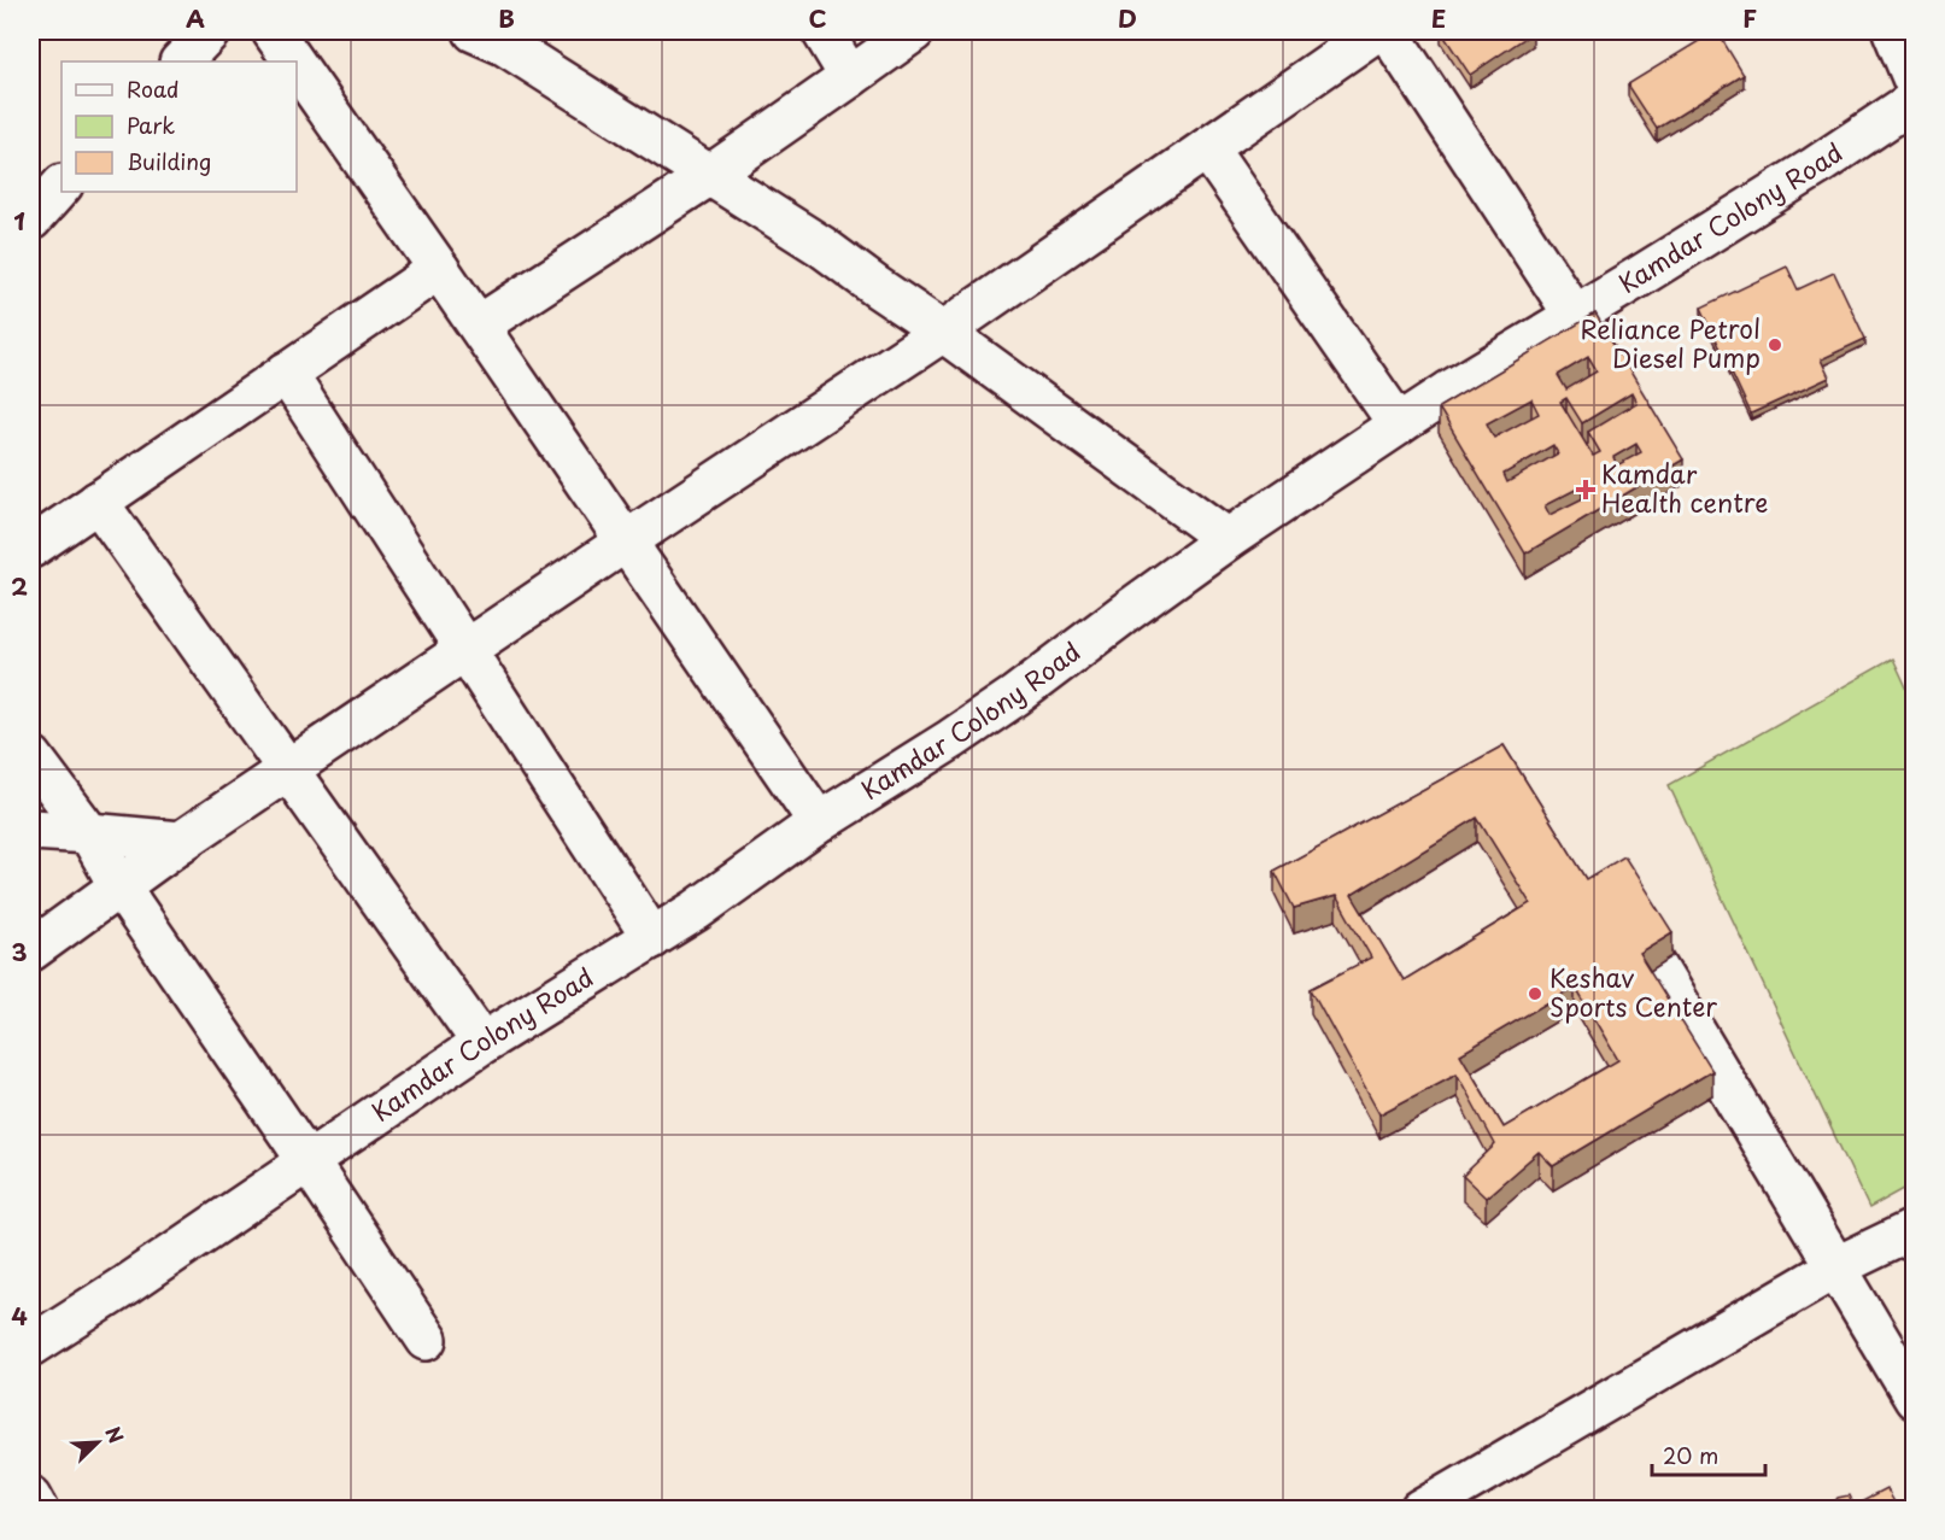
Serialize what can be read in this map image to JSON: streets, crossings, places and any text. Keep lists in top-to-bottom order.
{
  "streets": {
    "street": ["Kamdar Colony Road"]
  },
  "places": {
    "other": ["Reliance Petrol Diesel Pump", "Keshav Sports Center"],
    "health": ["Kamdar Health centre"]
  },
  "legend": ["Road", "Park", "Building"],
  "scale_bar": "20 m",
  "north": "top right",
  "grid": {
    "columns": [
      "A",
      "B",
      "C",
      "D",
      "E",
      "F"
    ],
    "rows": [
      "1",
      "2",
      "3",
      "4"
    ]
  }
}
